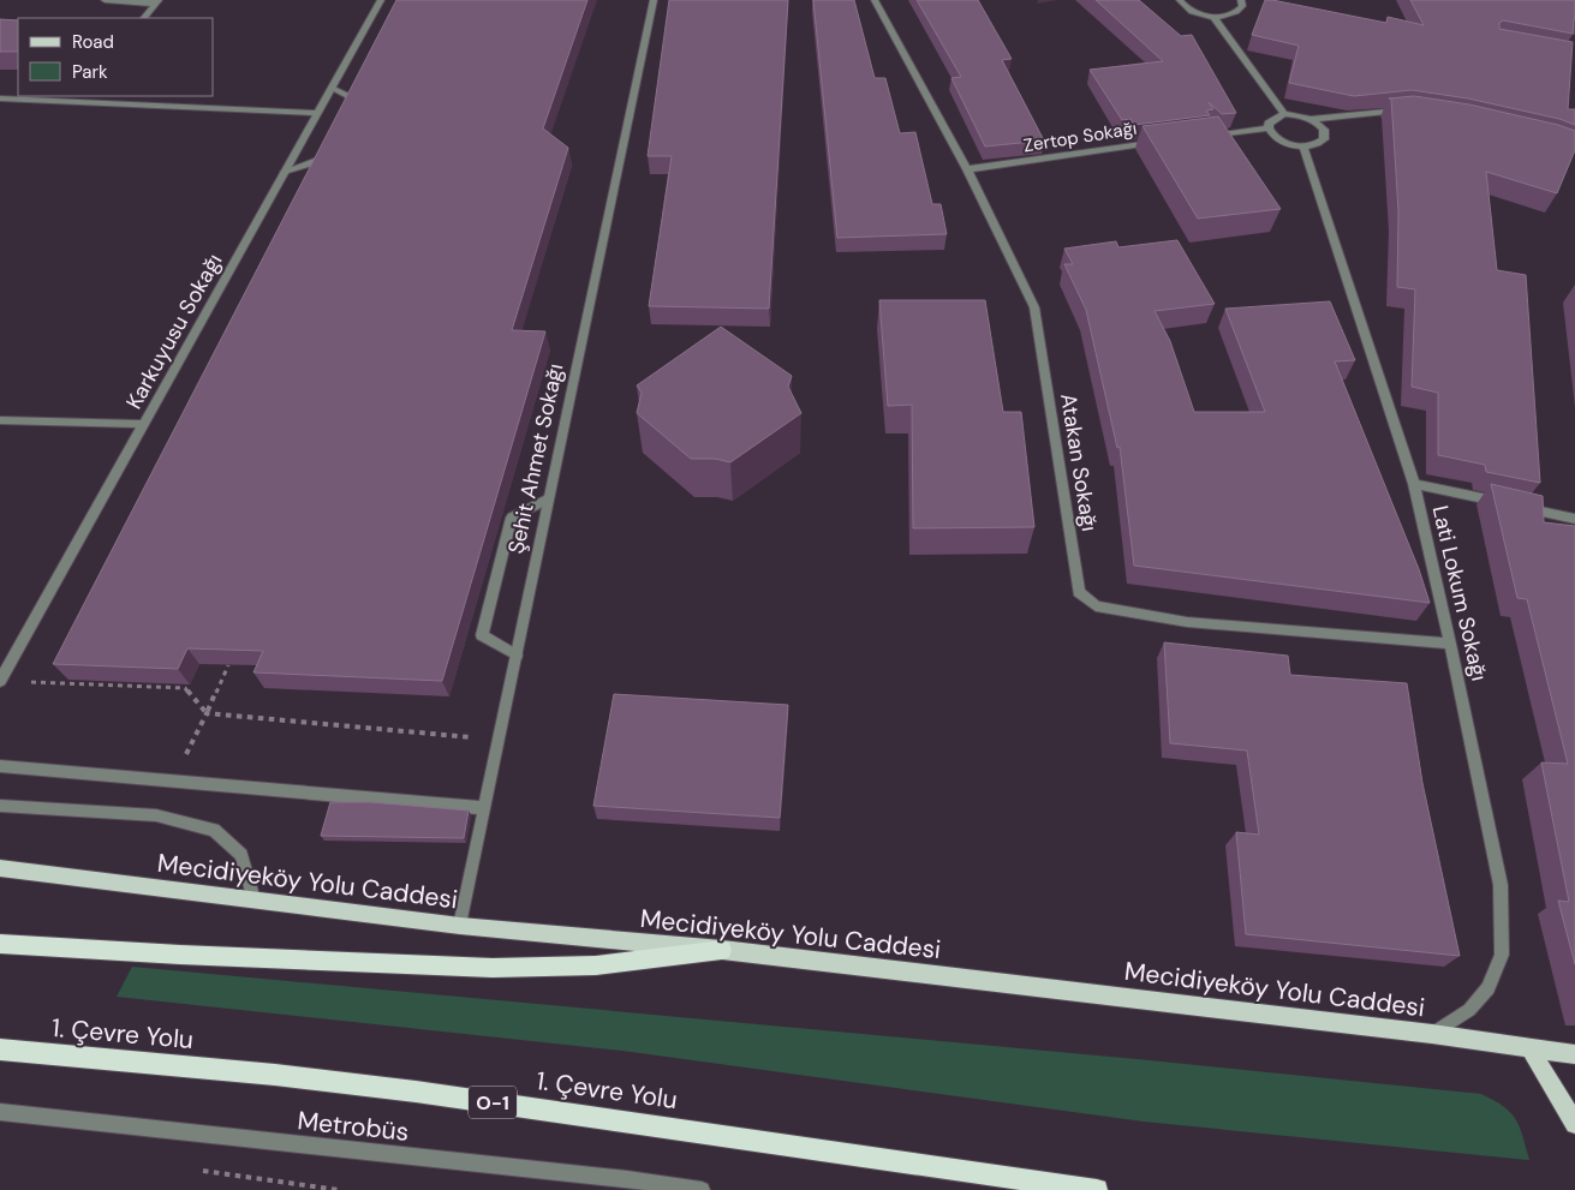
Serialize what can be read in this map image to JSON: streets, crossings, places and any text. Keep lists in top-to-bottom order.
{
  "streets": {
    "highway": ["1. Çevre Yolu", "O-1"],
    "main road": ["Mecidiyeköy Yolu Caddesi"],
    "street": [
      "Zertop Sokağı",
      "Karkuyusu Sokağı",
      "Şehit Ahmet Sokağı",
      "Atakan Sokağı",
      "Lati Lokum Sokağı",
      "Metrobüs"
    ]
  },
  "crossings": [
    ["Zertop Sokağı", "Atakan Sokağı"],
    ["Şehit Ahmet Sokağı", "Mecidiyeköy Yolu Caddesi"],
    ["Atakan Sokağı", "Lati Lokum Sokağı"],
    ["Lati Lokum Sokağı", "Mecidiyeköy Yolu Caddesi"]
  ],
  "legend": ["Road", "Park"]
}
